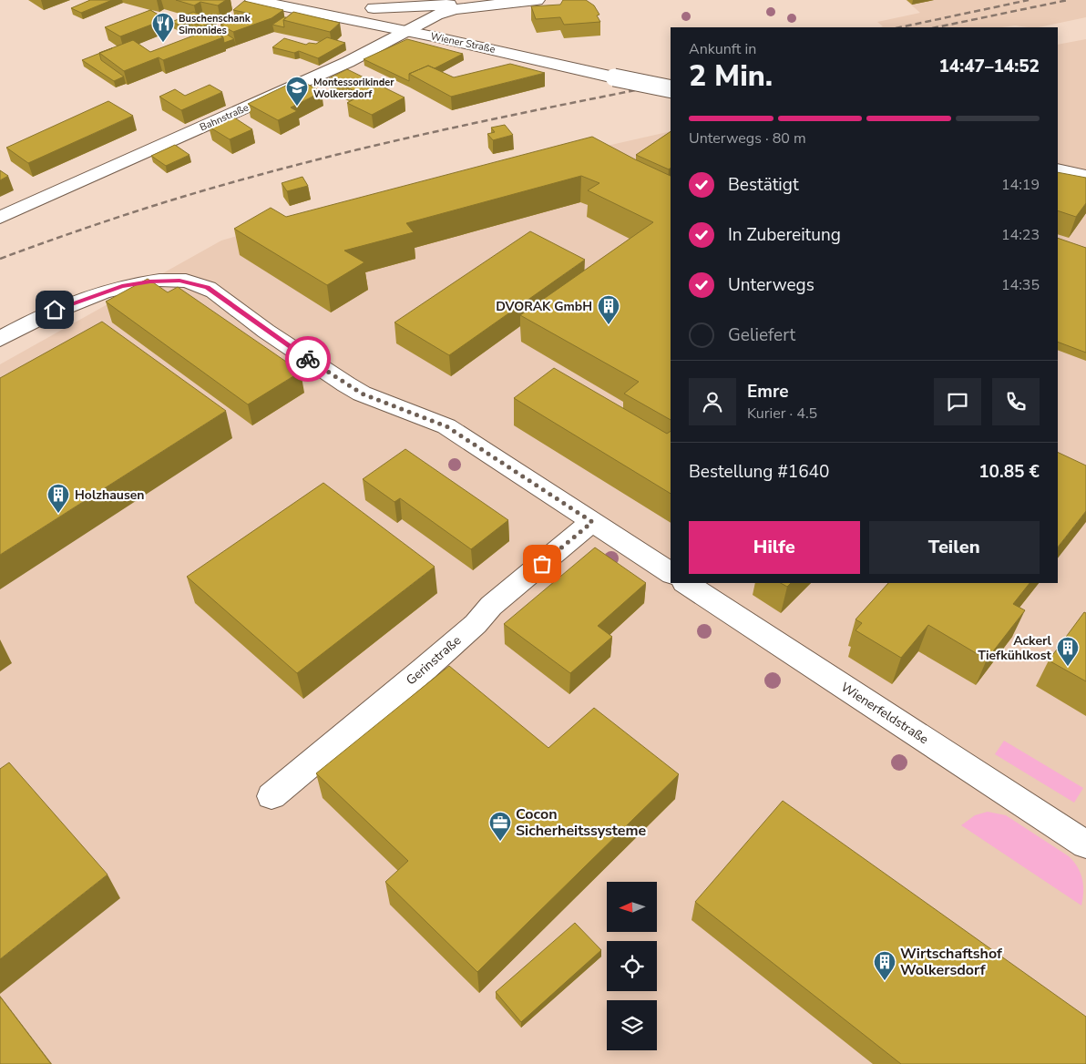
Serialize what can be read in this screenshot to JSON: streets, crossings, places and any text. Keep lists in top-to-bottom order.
{
  "streets": {
    "street": [
      "Wiener Straße",
      "Bahnstraße",
      "Gerinstraße",
      "Wienerfeldstraße"
    ]
  },
  "crossings": [
    ["Wiener Straße", "Bahnstraße"]
  ],
  "places": {
    "restaurant": ["Buschenschank Simonides"],
    "school or university": ["Montessorikinder Wolkersdorf"],
    "building": [
      "DVORAK GmbH",
      "Holzhausen",
      "Ackerl Tiefkühlkost",
      "Wirtschaftshof Wolkersdorf"
    ],
    "office": ["Cocon Sicherheitssysteme"]
  },
  "north": "left",
  "page": {
    "heading": ["2 Min.", "Ankunft in", "14:47–14:52"],
    "panel": [
      "Emre",
      "Kurier · 4.5",
      "Bestellung #1640",
      "10.85 €"
    ],
    "bar": "Unterwegs · 80 m",
    "list": [
      ["Bestätigt", "14:19"],
      ["In Zubereitung", "14:23"],
      ["Unterwegs", "14:35"],
      "Geliefert"
    ],
    "buttons": ["Hilfe", "Teilen"]
  }
}
